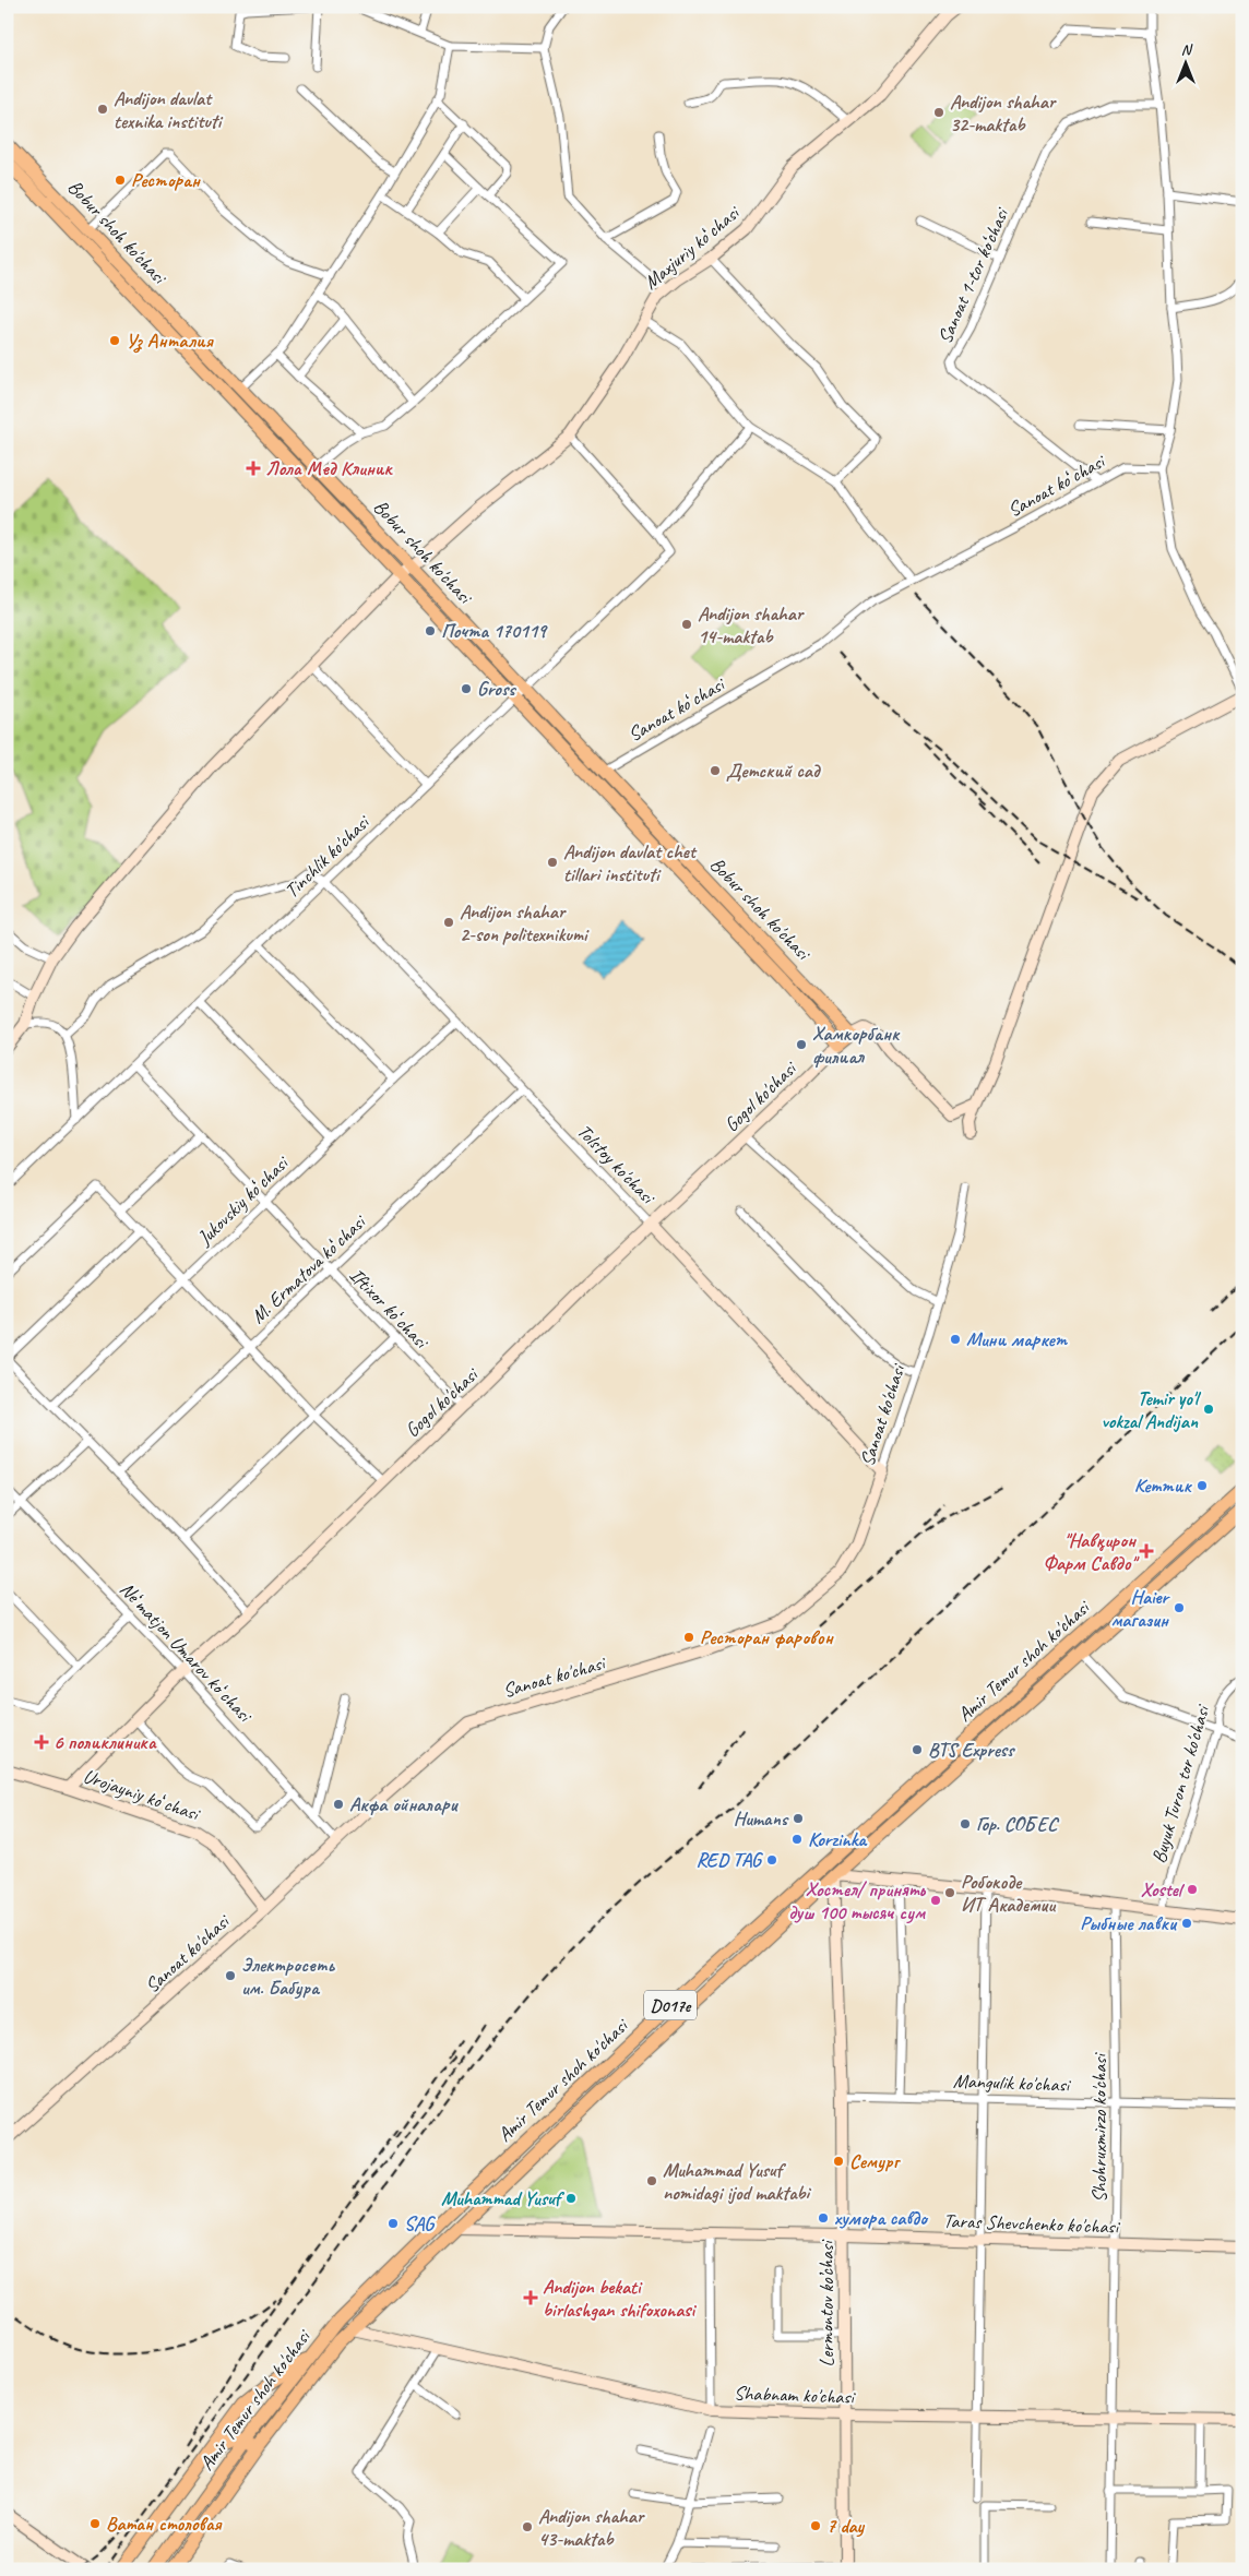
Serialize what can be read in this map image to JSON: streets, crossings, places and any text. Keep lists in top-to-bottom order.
{
  "streets": {
    "main road": ["Bobur shoh ko'chasi", "Amir Temur shoh ko'chasi", "D017e"],
    "street": [
      "Maxjuriy koʻchasi",
      "Sanoat 1-tor ko‘chasi",
      "Sanoat koʻchasi",
      "Tinchlik ko'chasi",
      "Gogol ko'chasi",
      "Tolstoy ko'chasi",
      "Jukovskiy koʻchasi",
      "M. Ermatova koʻchasi",
      "Iftixor koʻchasi",
      "Sanoat ko'chasi",
      "Neʻmatjon Umarov koʻchasi",
      "Buyuk Turon tor ko'chasi",
      "Urоjayniy koʻchasi",
      "Mangulik ko'chasi",
      "Shohruxmirzo ko'chasi",
      "Taras Shevchenko ko'chasi",
      "Lermontov ko’chasi",
      "Shabnam ko'chasi"
    ]
  },
  "crossings": [
    ["Bobur shoh ko'chasi", "Maxjuriy koʻchasi"],
    ["Bobur shoh ko'chasi", "Sanoat koʻchasi"],
    ["Bobur shoh ko'chasi", "Tinchlik ko'chasi"],
    ["Bobur shoh ko'chasi", "Gogol ko'chasi"],
    ["Sanoat 1-tor ko‘chasi", "Sanoat koʻchasi"],
    ["Tinchlik ko'chasi", "Tolstoy ko'chasi"],
    ["Tinchlik ko'chasi", "Iftixor koʻchasi"],
    ["Gogol ko'chasi", "Tolstoy ko'chasi"],
    ["Gogol ko'chasi", "Iftixor koʻchasi"],
    ["Gogol ko'chasi", "Neʻmatjon Umarov koʻchasi"],
    ["Gogol ko'chasi", "Urоjayniy koʻchasi"],
    ["Tolstoy ko'chasi", "Jukovskiy koʻchasi"],
    ["Tolstoy ko'chasi", "M. Ermatova koʻchasi"],
    ["Tolstoy ko'chasi", "Sanoat ko'chasi"],
    ["Jukovskiy koʻchasi", "Iftixor koʻchasi"],
    ["M. Ermatova koʻchasi", "Iftixor koʻchasi"],
    ["Sanoat ko'chasi", "Neʻmatjon Umarov koʻchasi"],
    ["Sanoat ko'chasi", "Urоjayniy koʻchasi"],
    ["Amir Temur shoh ko'chasi", "Taras Shevchenko ko'chasi"],
    ["Amir Temur shoh ko'chasi", "Lermontov ko’chasi"],
    ["Amir Temur shoh ko'chasi", "Shabnam ko'chasi"],
    ["Mangulik ko'chasi", "Shohruxmirzo ko'chasi"],
    ["Mangulik ko'chasi", "Lermontov ko’chasi"],
    ["Shohruxmirzo ko'chasi", "Taras Shevchenko ko'chasi"],
    ["Shohruxmirzo ko'chasi", "Shabnam ko'chasi"],
    ["Taras Shevchenko ko'chasi", "Lermontov ko’chasi"],
    ["Lermontov ko’chasi", "Shabnam ko'chasi"]
  ],
  "places": {
    "other": [
      "Andijon davlat texnika instituti",
      "Andijon shahar 32-maktab",
      "Ресторан",
      "Уз Анталия",
      "Andijon shahar 14-maktab",
      "Почта 170119",
      "Gross",
      "Детский сад",
      "Andijon davlat chet tillari instituti",
      "Andijon shahar 2-son politexnikumi",
      "Хамкорбанк филиал",
      "Мини маркет",
      "Temir yo'l vokzal Andijan",
      "Кеттик",
      "Haier магазин",
      "Ресторан фаровон",
      "BTS Express",
      "Акфа ойналари",
      "Humans",
      "Гор. СОБЕС",
      "Korzinka",
      "RED TAG",
      "Xostel",
      "Робокоде ИТ Академии",
      "Хостел/ принять душ 100 тысяч сум",
      "Рыбные лавки",
      "Электросеть им. Бабура",
      "Семург",
      "Muhammad Yusuf nomidagi ijod maktabi",
      "Muhammad Yusuf",
      "хумора савдо",
      "SAG",
      "Ватан столовая",
      "7 day",
      "Andijon shahar 43-maktab"
    ],
    "health": [
      "Лола Мед Клиник",
      "\"Навқирон Фарм Савдо\"",
      "6 поликлиника",
      "Аndijon bekati birlashgan shifoxonasi"
    ]
  },
  "north": "top"
}
